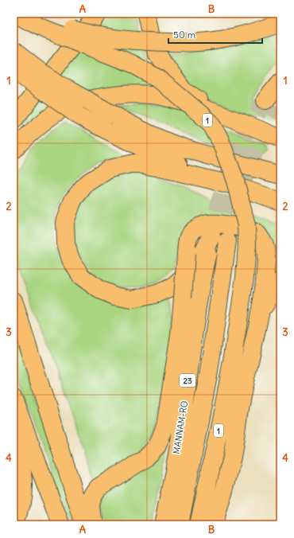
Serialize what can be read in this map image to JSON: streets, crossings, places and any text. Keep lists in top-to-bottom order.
{
  "streets": {
    "main road": ["1", "23", "MANNAM-RO"]
  },
  "scale_bar": "50 m",
  "grid": {
    "columns": ["A", "B"],
    "rows": [
      "1",
      "2",
      "3",
      "4"
    ]
  }
}
